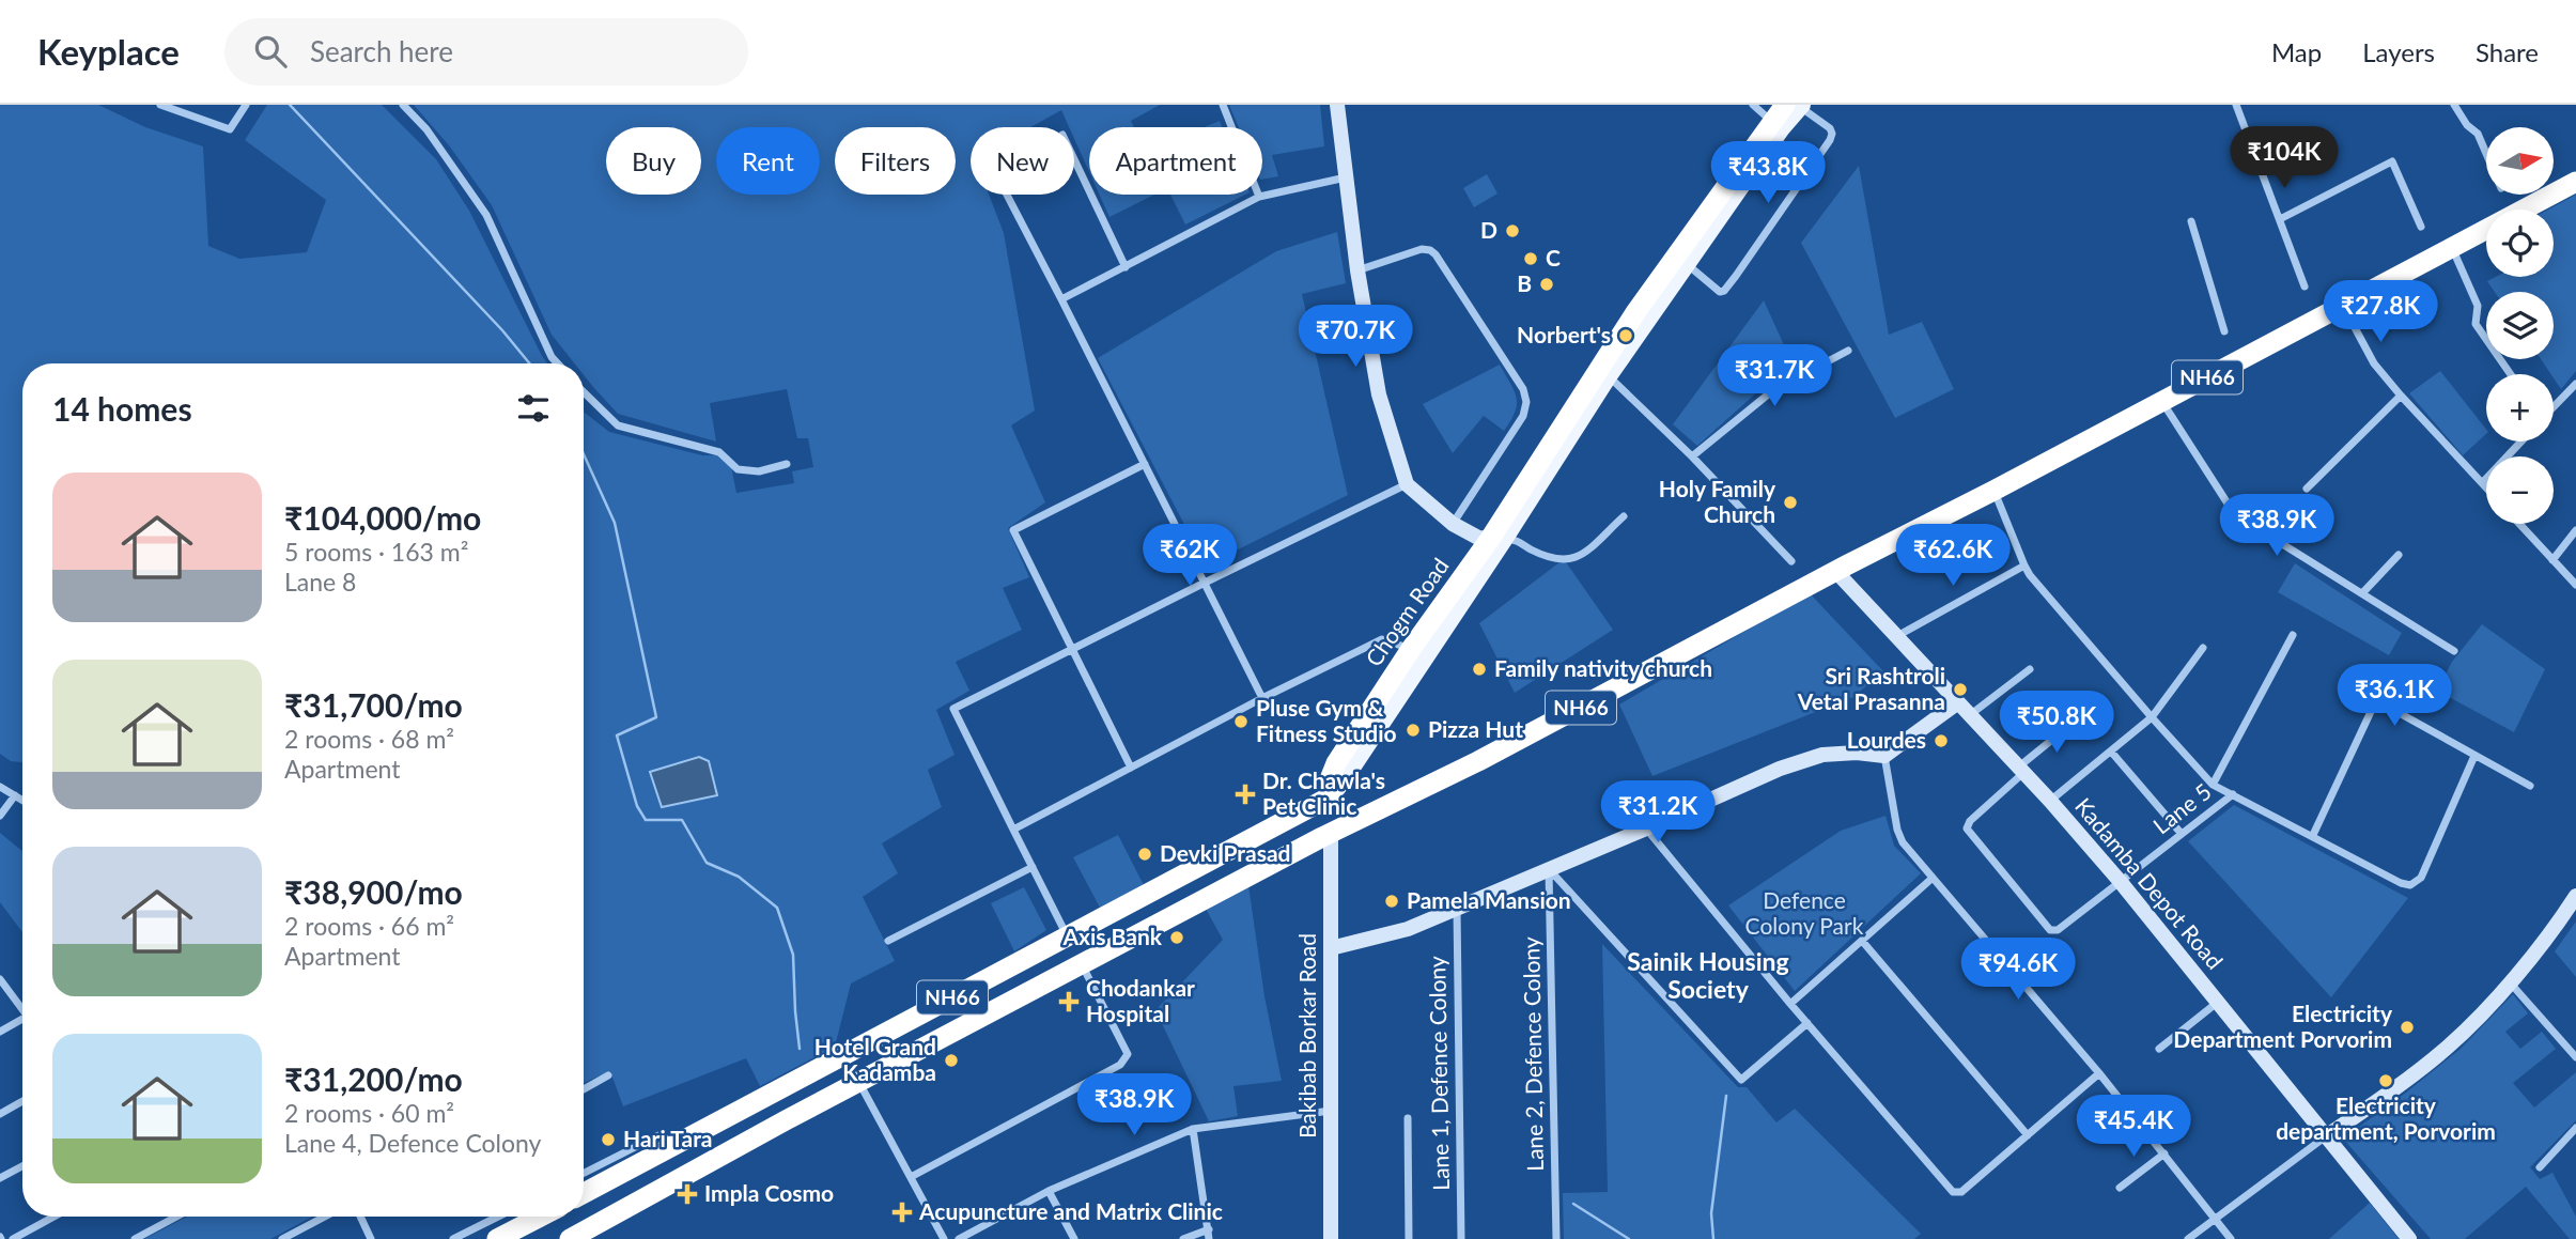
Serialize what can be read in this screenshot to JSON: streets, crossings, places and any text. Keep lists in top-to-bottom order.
{
  "streets": {
    "highway": ["NH66", "Chogm Road"],
    "street": [
      "Lane 5",
      "Kadamba Depot Road",
      "Bakibab Borkar Road",
      "Lane 2, Defence Colony",
      "Lane 1, Defence Colony"
    ]
  },
  "crossings": [
    ["NH66", "Chogm Road"],
    ["NH66", "Kadamba Depot Road"],
    ["NH66", "Bakibab Borkar Road"],
    ["Lane 5", "Kadamba Depot Road"]
  ],
  "districts": ["Sainik Housing Society"],
  "parks": ["Defence Colony Park"],
  "places": {
    "other": [
      "D",
      "C",
      "B",
      "Norbert's",
      "Holy Family Church",
      "Family nativity church",
      "Sri Rashtroli Vetal Prasanna",
      "Pluse Gym & Fitness Studio",
      "Pizza Hut",
      "Lourdes",
      "Devki Prasad",
      "Pamela Mansion",
      "Axis Bank",
      "Electricity Department Porvorim",
      "Hotel Grand Kadamba",
      "Electricity department, Porvorim",
      "Hari Tara"
    ],
    "health": [
      "Dr. Chawla's Pet Clinic",
      "Chodankar Hospital",
      "Impla Cosmo",
      "Acupuncture and Matrix Clinic"
    ]
  },
  "north": "right",
  "page": {
    "header": "Keyplace",
    "search": "Search here",
    "nav": ["Map", "Layers", "Share"],
    "price": [
      "₹104K",
      "₹43.8K",
      "₹27.8K",
      "₹70.7K",
      "₹31.7K",
      "₹38.9K",
      "₹62K",
      "₹62.6K",
      "₹36.1K",
      "₹50.8K",
      "₹31.2K",
      "₹94.6K",
      "₹38.9K",
      "₹45.4K"
    ],
    "map_buttons": ["+", "−"],
    "chip": [
      "Buy",
      "Rent",
      "Filters",
      "New",
      "Apartment"
    ],
    "heading": "14 homes",
    "list": [
      {
        "name": "₹104,000/mo",
        "note": "5 rooms · 163 m² · Lane 8"
      },
      {
        "name": "₹31,700/mo",
        "note": "2 rooms · 68 m² · Apartment"
      },
      {
        "name": "₹38,900/mo",
        "note": "2 rooms · 66 m² · Apartment"
      },
      {
        "name": "₹31,200/mo",
        "note": "2 rooms · 60 m² · Lane 4, Defence Colony"
      }
    ]
  }
}
